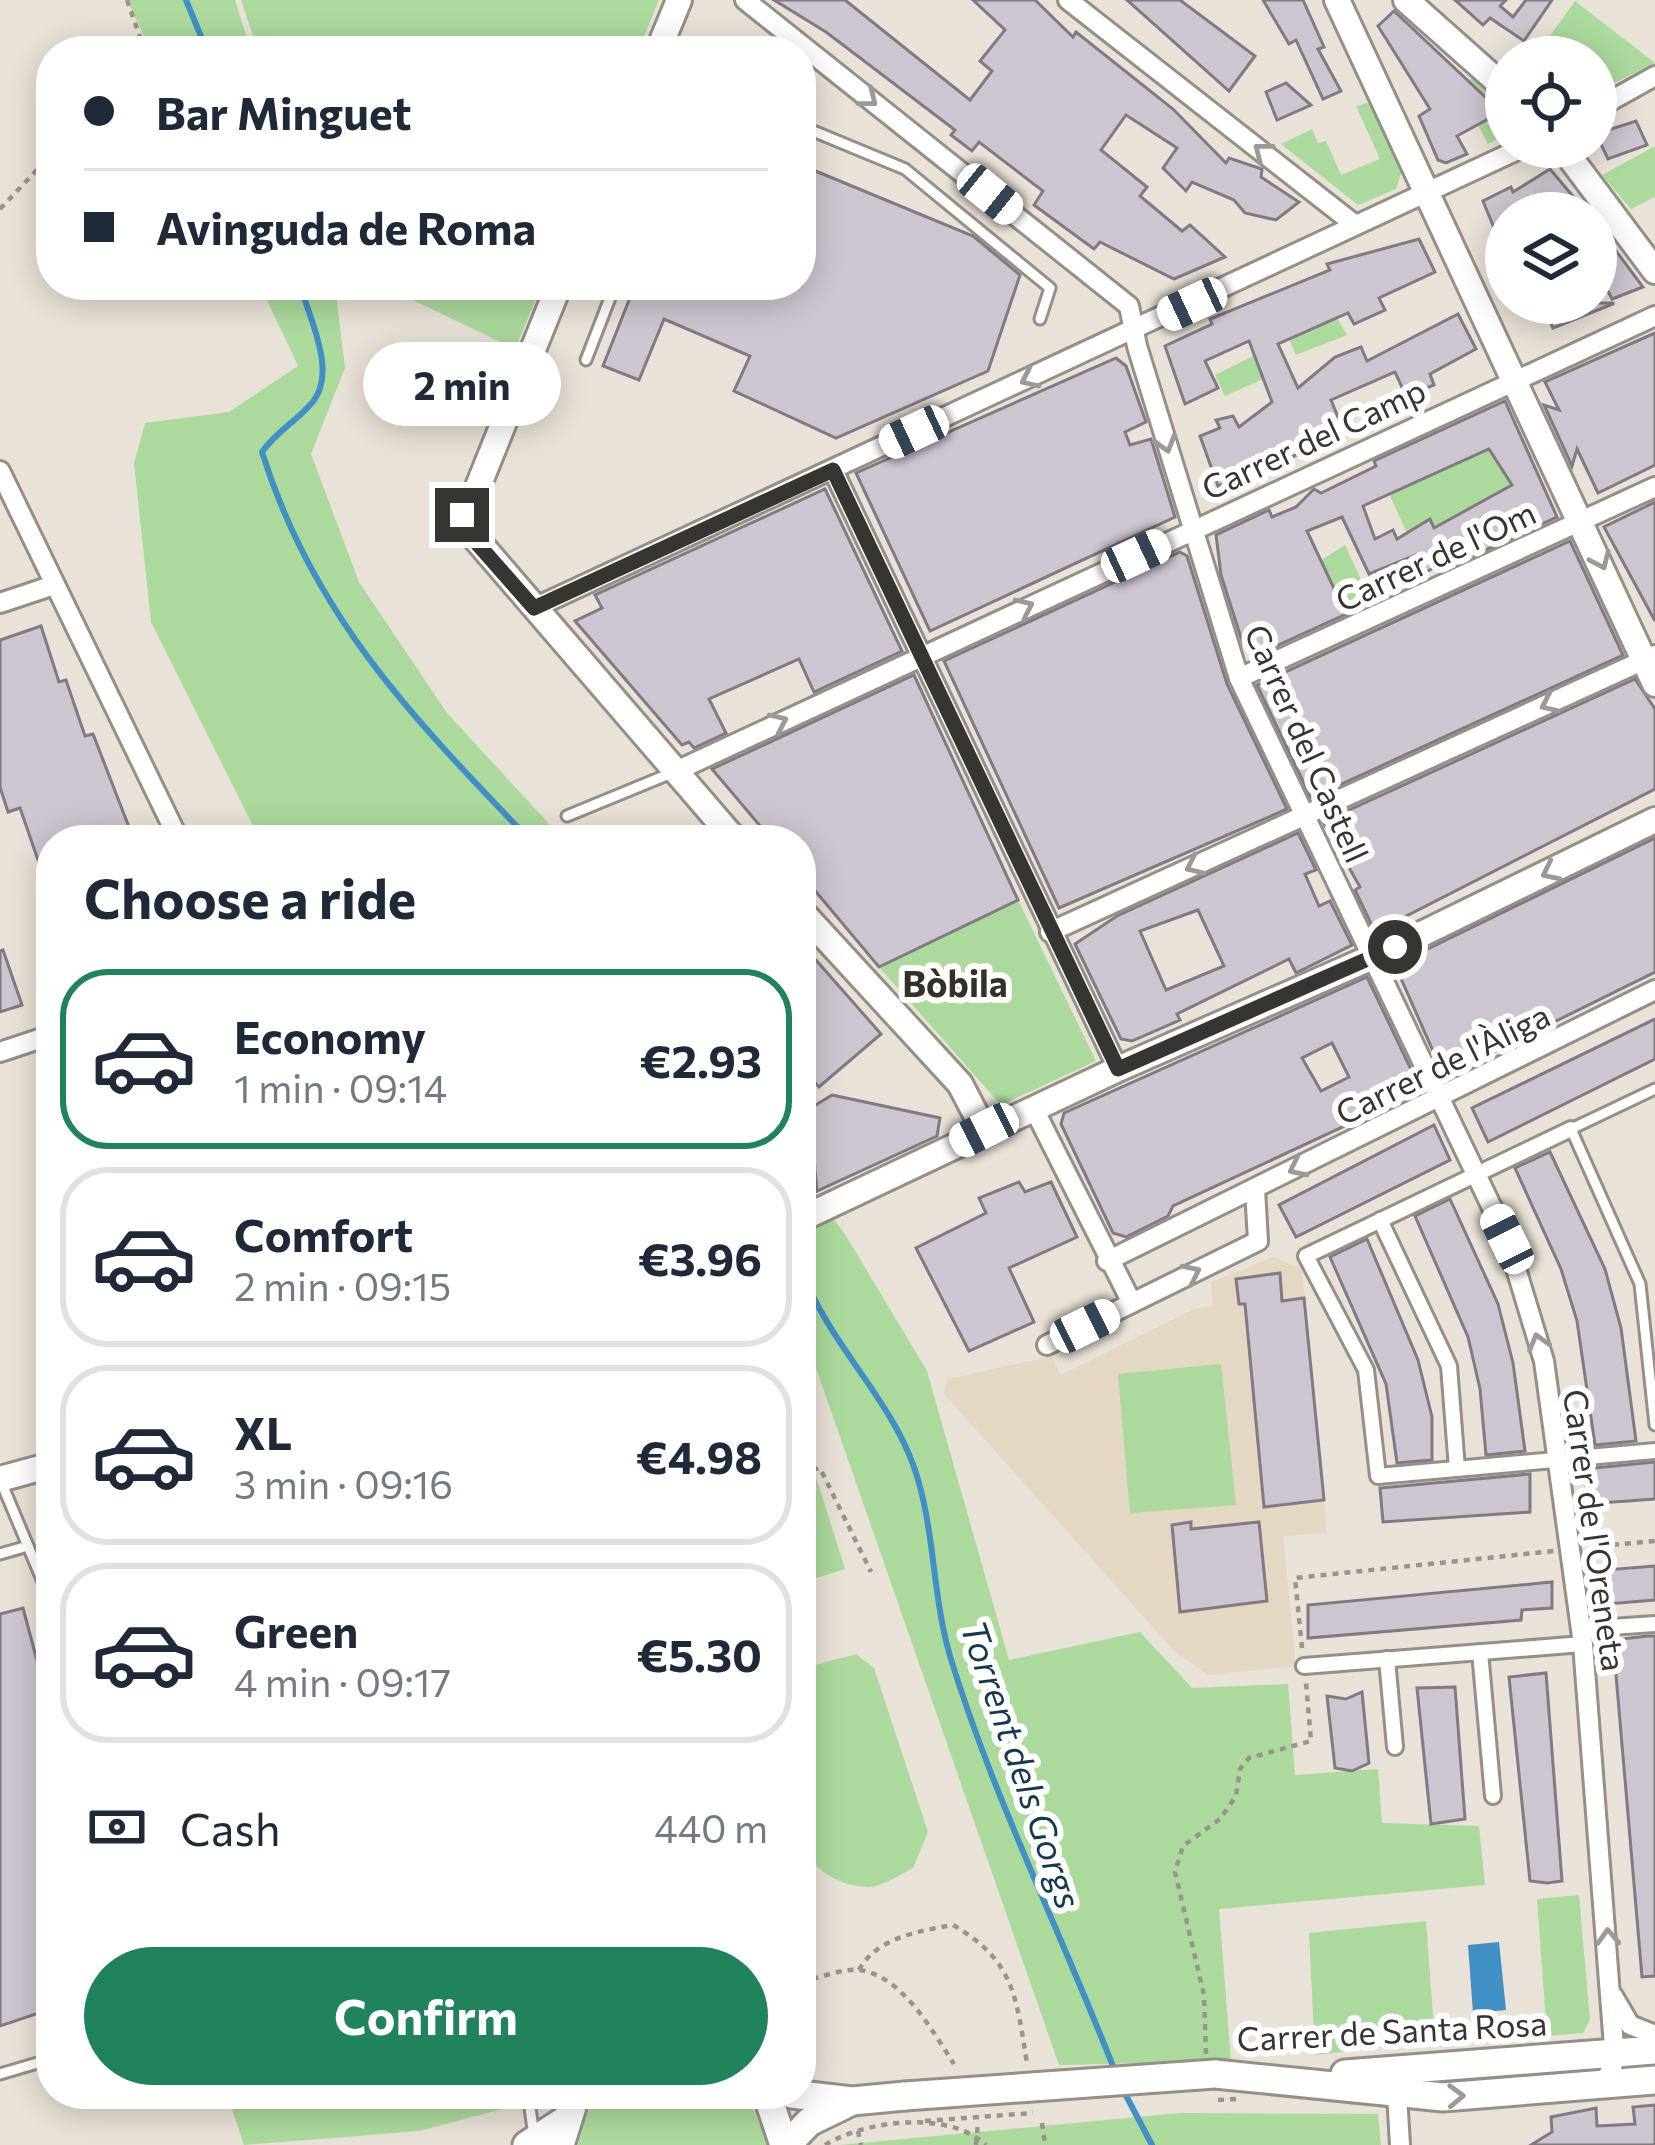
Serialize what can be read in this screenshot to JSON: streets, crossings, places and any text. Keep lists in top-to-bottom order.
{
  "streets": {
    "main road": ["Carrer de Santa Rosa"],
    "street": [
      "Carrer del Camp",
      "Carrer de l'Om",
      "Carrer del Castell",
      "Carrer de l'Àliga",
      "Carrer de l'Oreneta"
    ]
  },
  "crossings": [
    ["Carrer del Camp", "Carrer del Castell"],
    ["Carrer de l'Om", "Carrer del Castell"],
    ["Carrer del Castell", "Carrer de l'Àliga"],
    ["Carrer del Castell", "Carrer de l'Oreneta"],
    ["Carrer de l'Àliga", "Carrer de l'Oreneta"],
    ["Carrer de l'Oreneta", "Carrer de Santa Rosa"]
  ],
  "one_way": ["Carrer del Camp", "Carrer del Castell"],
  "districts": ["Bòbila"],
  "water": ["Torrent dels Gorgs"],
  "page": {
    "banner": ["Bar Minguet", "Avinguda de Roma"],
    "bubble": "2 min",
    "heading": "Choose a ride",
    "list": [
      {
        "name": "Economy",
        "note": "1 min · 09:14",
        "value": "€2.93"
      },
      {
        "name": "Comfort",
        "note": "2 min · 09:15",
        "value": "€3.96"
      },
      {
        "name": "XL",
        "note": "3 min · 09:16",
        "value": "€4.98"
      },
      {
        "name": "Green",
        "note": "4 min · 09:17",
        "value": "€5.30"
      }
    ],
    "pay": ["Cash", "440 m"],
    "buttons": "Confirm"
  }
}
